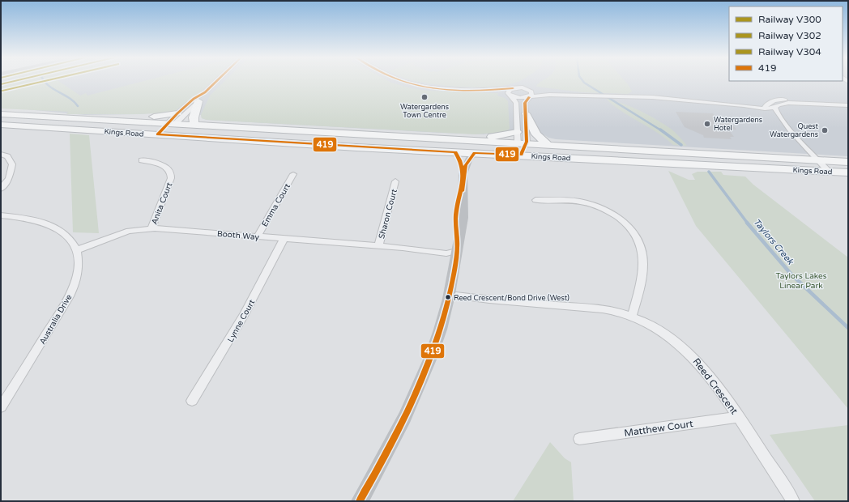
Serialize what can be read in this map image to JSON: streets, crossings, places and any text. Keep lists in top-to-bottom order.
{
  "streets": {
    "main road": ["Kings Road"],
    "street": [
      "Anita Court",
      "Emma Court",
      "Sharon Court",
      "Booth Way",
      "Australia Drive",
      "Lynne Court",
      "Reed Crescent",
      "Matthew Court"
    ]
  },
  "crossings": [
    ["Anita Court", "Booth Way"],
    ["Emma Court", "Booth Way"],
    ["Sharon Court", "Booth Way"],
    ["Booth Way", "Australia Drive"],
    ["Booth Way", "Lynne Court"],
    ["Reed Crescent", "Matthew Court"]
  ],
  "water": ["Taylors Creek"],
  "parks": ["Taylors Lakes Linear Park"],
  "places": [
    "Watergardens Town Centre",
    "Watergardens Hotel",
    "Quest Watergardens",
    "Reed Crescent/Bond Drive (West)"
  ],
  "lines": ["rail line V300", "rail line V302", "transit line 419"],
  "legend": [
    "Railway V300",
    "Railway V302",
    "Railway V304",
    "419"
  ]
}
